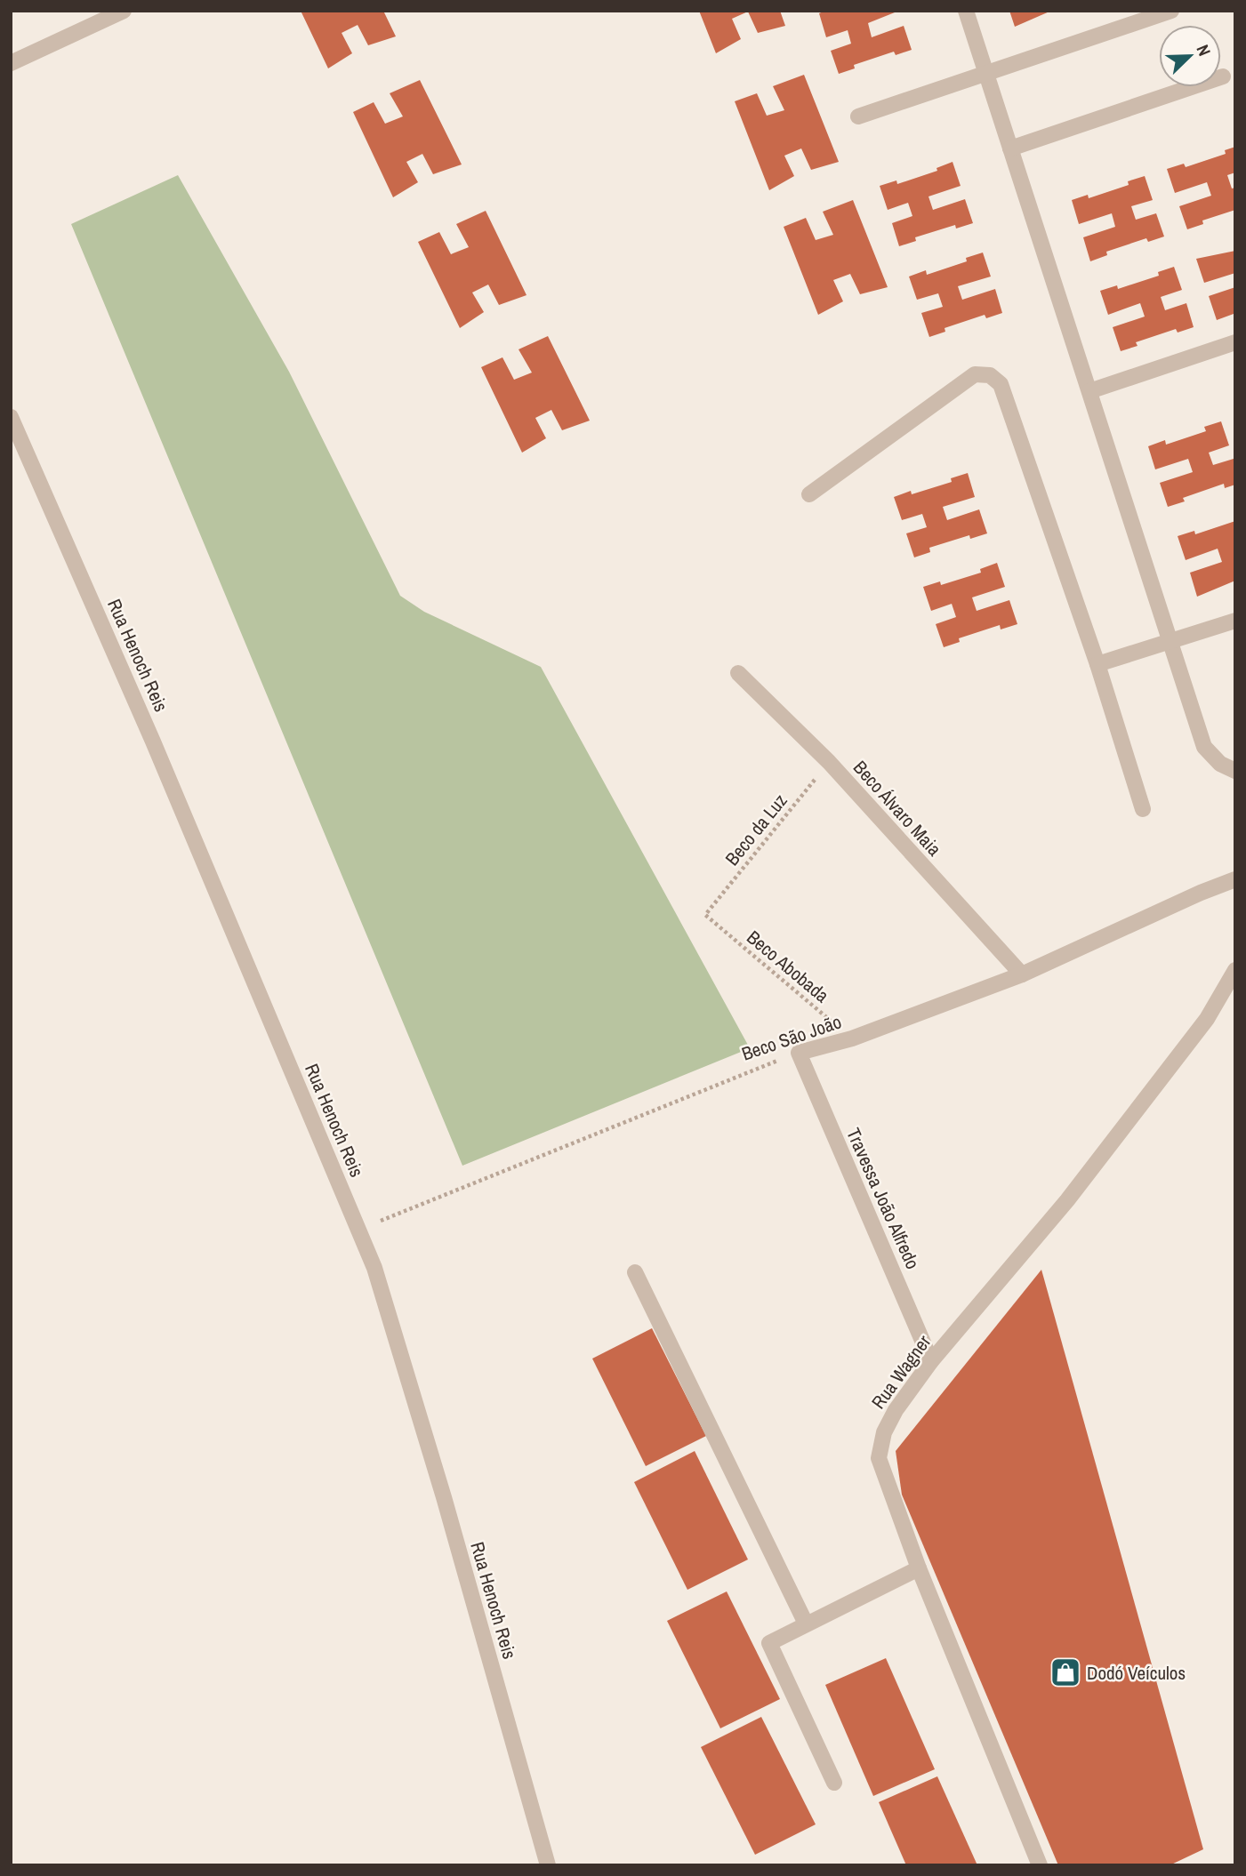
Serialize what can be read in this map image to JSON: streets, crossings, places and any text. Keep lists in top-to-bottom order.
{
  "streets": {
    "street": [
      "Rua Henoch Reis",
      "Beco Álvaro Maia",
      "Beco São João",
      "Travessa João Alfredo",
      "Rua Wagner"
    ],
    "path": ["Beco da Luz", "Beco Abobada"]
  },
  "crossings": [
    ["Rua Henoch Reis", "Beco São João"],
    ["Beco Álvaro Maia", "Beco da Luz"],
    ["Beco Álvaro Maia", "Beco São João"],
    ["Beco da Luz", "Beco Abobada"],
    ["Beco Abobada", "Beco São João"],
    ["Beco São João", "Travessa João Alfredo"],
    ["Travessa João Alfredo", "Rua Wagner"]
  ],
  "places": {
    "shop": ["Dodó Veículos"]
  },
  "north": "top right"
}
